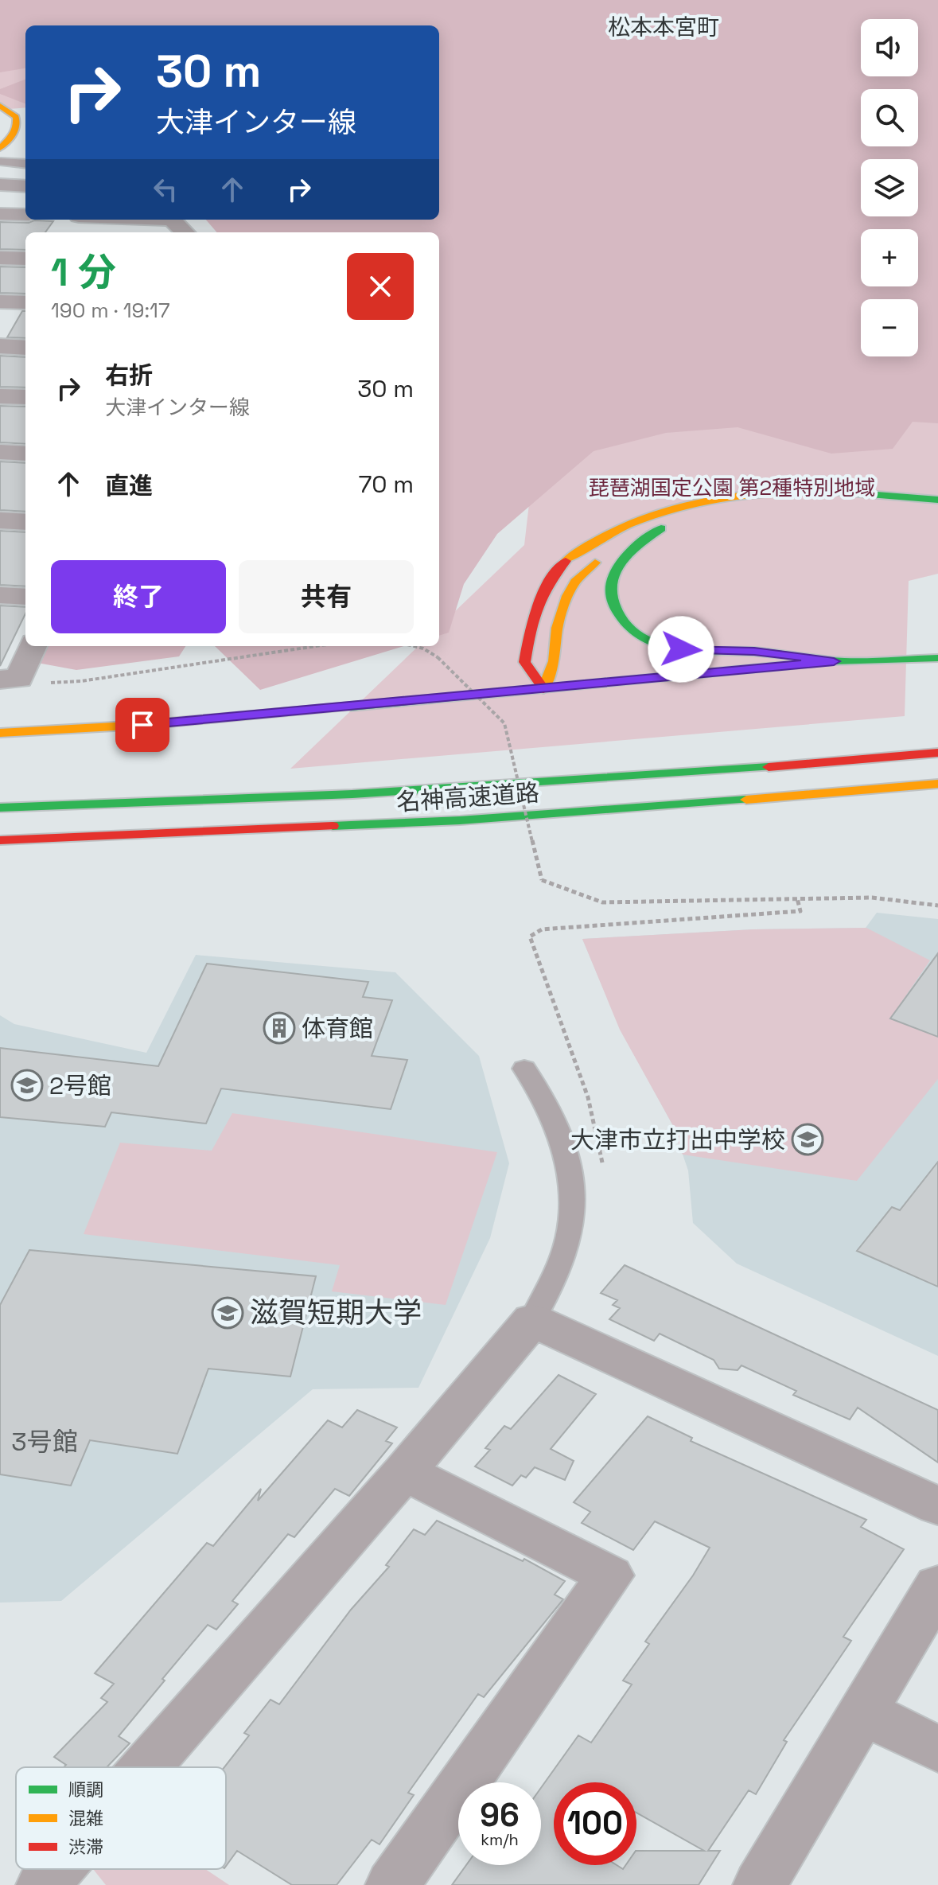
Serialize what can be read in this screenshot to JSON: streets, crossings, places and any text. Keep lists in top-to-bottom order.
{
  "streets": {
    "main road": ["名神高速道路"]
  },
  "districts": ["松本本宮町"],
  "parks": ["琵琶湖国定公園 第2種特別地域"],
  "places": {
    "building": ["体育館"],
    "school or university": ["2号館", "大津市立打出中学校", "滋賀短期大学"]
  },
  "house_numbers": ["3号館"],
  "legend": ["順調", "混雑", "渋滞"],
  "page": {
    "map_buttons": ["+", "−"],
    "turn": ["30 m", "大津インター線"],
    "heading": ["1 分", "190 m · 19:17"],
    "list": [
      {
        "name": "右折",
        "note": "大津インター線",
        "value": "30 m"
      },
      {
        "name": "直進",
        "value": "70 m"
      }
    ],
    "buttons": ["終了", "共有"],
    "speed": "96 km/h",
    "limit": "100"
  }
}
